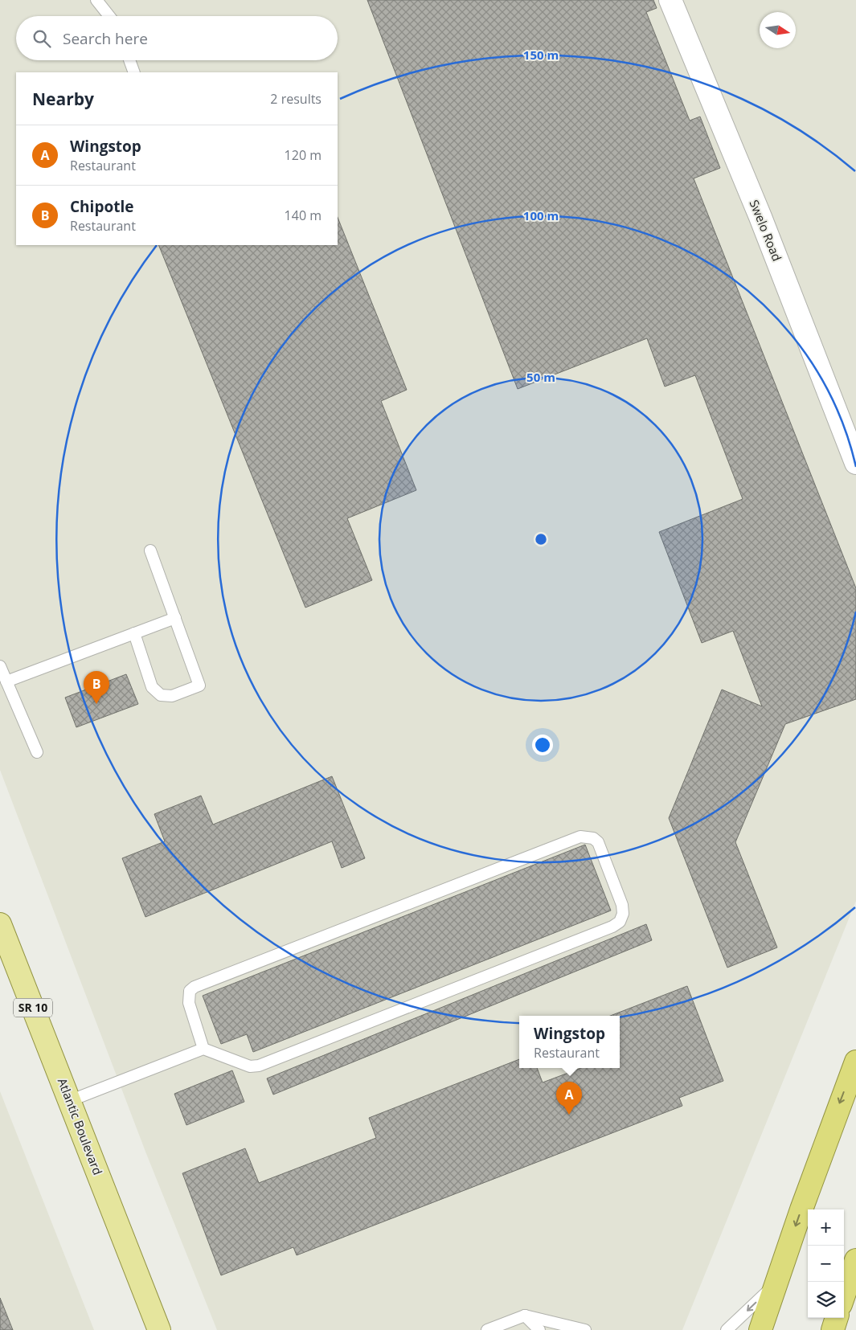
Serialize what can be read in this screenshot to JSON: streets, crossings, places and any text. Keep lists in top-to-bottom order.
{
  "streets": {
    "main road": ["SR 10", "Atlantic Boulevard"],
    "street": ["Swelo Road"]
  },
  "north": "right",
  "page": {
    "search": "Search here",
    "heading": ["Nearby", "2 results"],
    "list": [
      {
        "mark": "A",
        "name": "Wingstop",
        "note": "Restaurant",
        "value": "120 m"
      },
      {
        "mark": "B",
        "name": "Chipotle",
        "note": "Restaurant",
        "value": "140 m"
      }
    ],
    "pins": ["B", "A"],
    "popup": ["Wingstop", "Restaurant"],
    "map_buttons": ["+", "−"]
  },
  "rings": ["150 m", "100 m", "50 m"]
}
